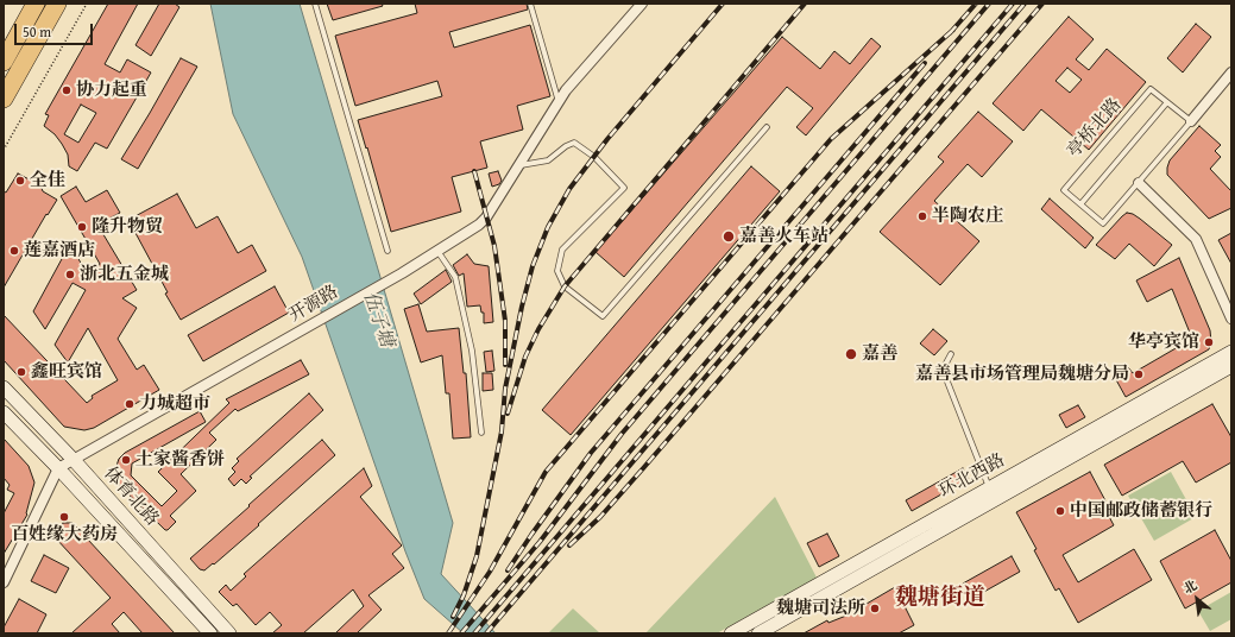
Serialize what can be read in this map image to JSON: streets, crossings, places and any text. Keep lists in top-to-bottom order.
{
  "streets": {
    "street": ["开源路", "环北西路", "体育北路"],
    "lane": ["亭桥北路"]
  },
  "crossings": [
    ["开源路", "体育北路"]
  ],
  "districts": ["魏塘街道"],
  "water": ["伍子塘"],
  "places": [
    "协力起重",
    "全佳",
    "半陶农庄",
    "隆升物贸",
    "嘉善火车站",
    "莲嘉酒店",
    "浙北五金城",
    "华亭宾馆",
    "嘉善",
    "鑫旺宾馆",
    "嘉善县市场管理局魏塘分局",
    "力城超市",
    "土家酱香饼",
    "中国邮政储蓄银行",
    "百姓缘大药房",
    "魏塘司法所"
  ],
  "scale_bar": "50 m",
  "north": "top left"
}
